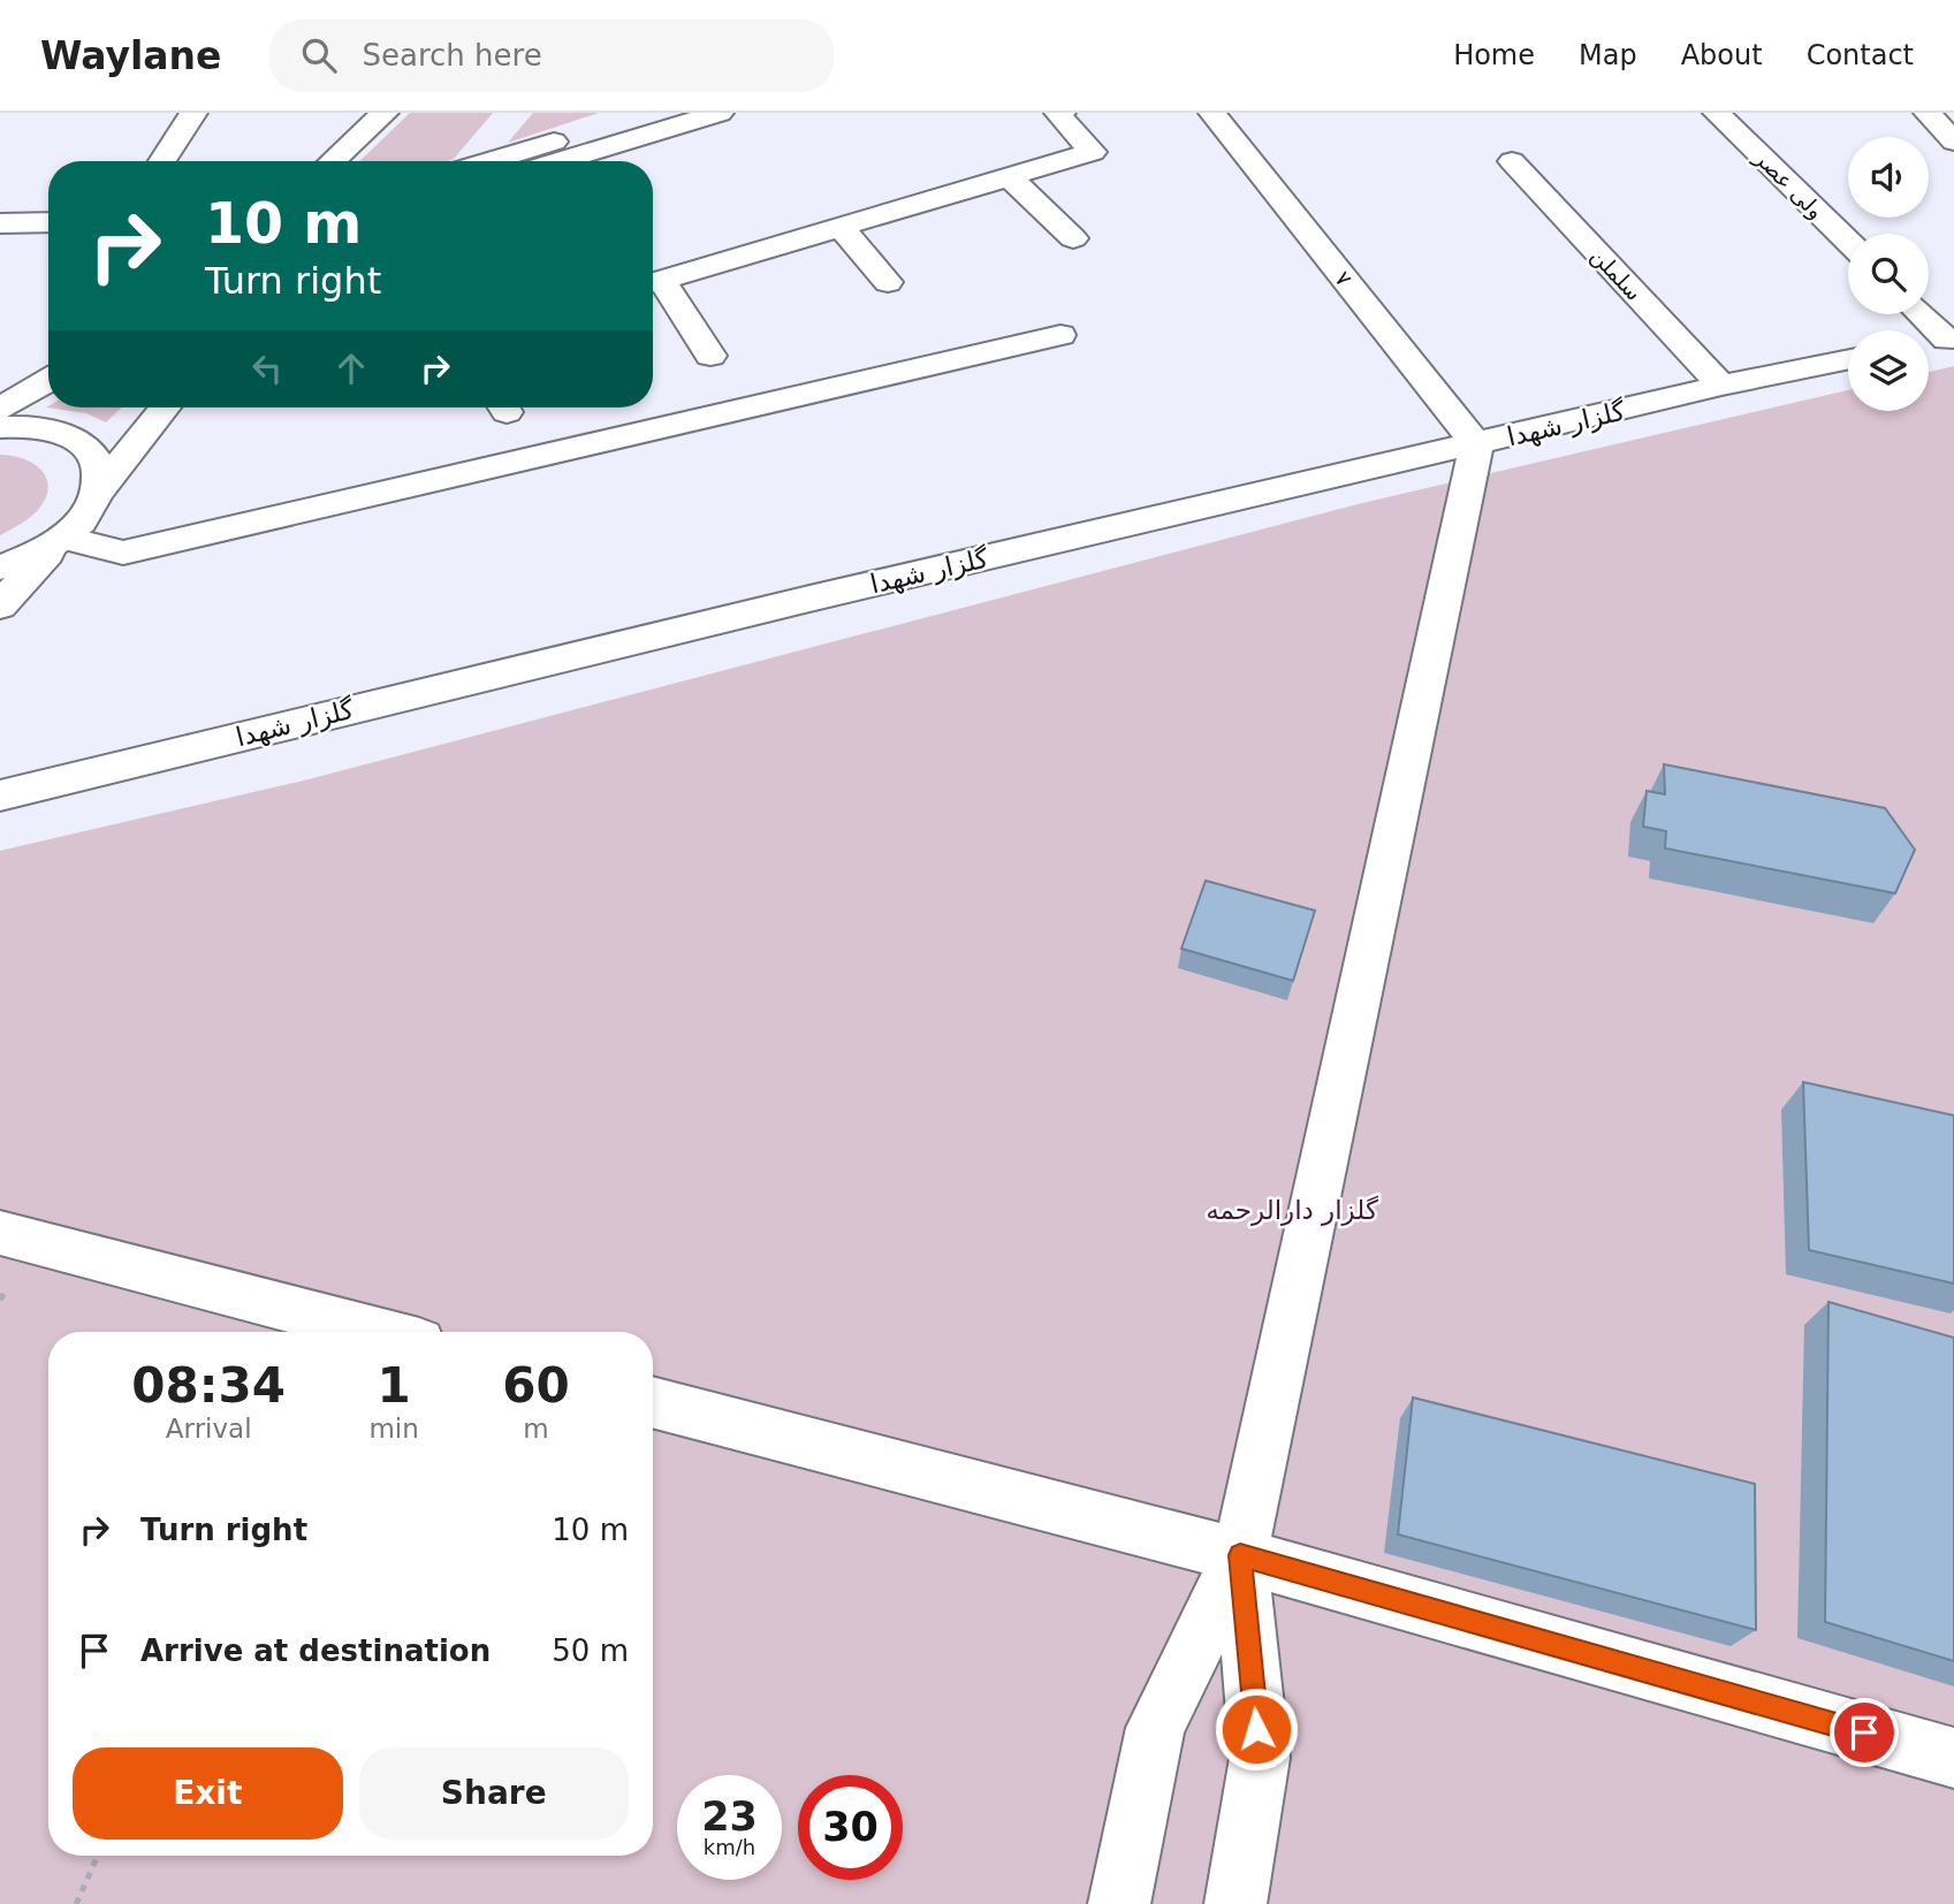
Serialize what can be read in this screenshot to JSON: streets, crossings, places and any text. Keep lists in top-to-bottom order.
{
  "streets": {
    "street": [
      "ولی عصر",
      "سلملن",
      "۷",
      "گلزار شهدا"
    ]
  },
  "crossings": [
    ["سلملن", "گلزار شهدا"],
    ["۷", "گلزار شهدا"]
  ],
  "parks": ["گلزار دارالرحمه"],
  "page": {
    "header": "Waylane",
    "search": "Search here",
    "nav": [
      "Home",
      "Map",
      "About",
      "Contact"
    ],
    "turn": ["10 m", "Turn right"],
    "eta": [
      "08:34",
      "Arrival",
      "1",
      "min",
      "60",
      "m"
    ],
    "list": [
      {
        "name": "Turn right",
        "value": "10 m"
      },
      {
        "name": "Arrive at destination",
        "value": "50 m"
      }
    ],
    "buttons": ["Exit", "Share"],
    "speed": "23 km/h",
    "limit": "30"
  }
}
